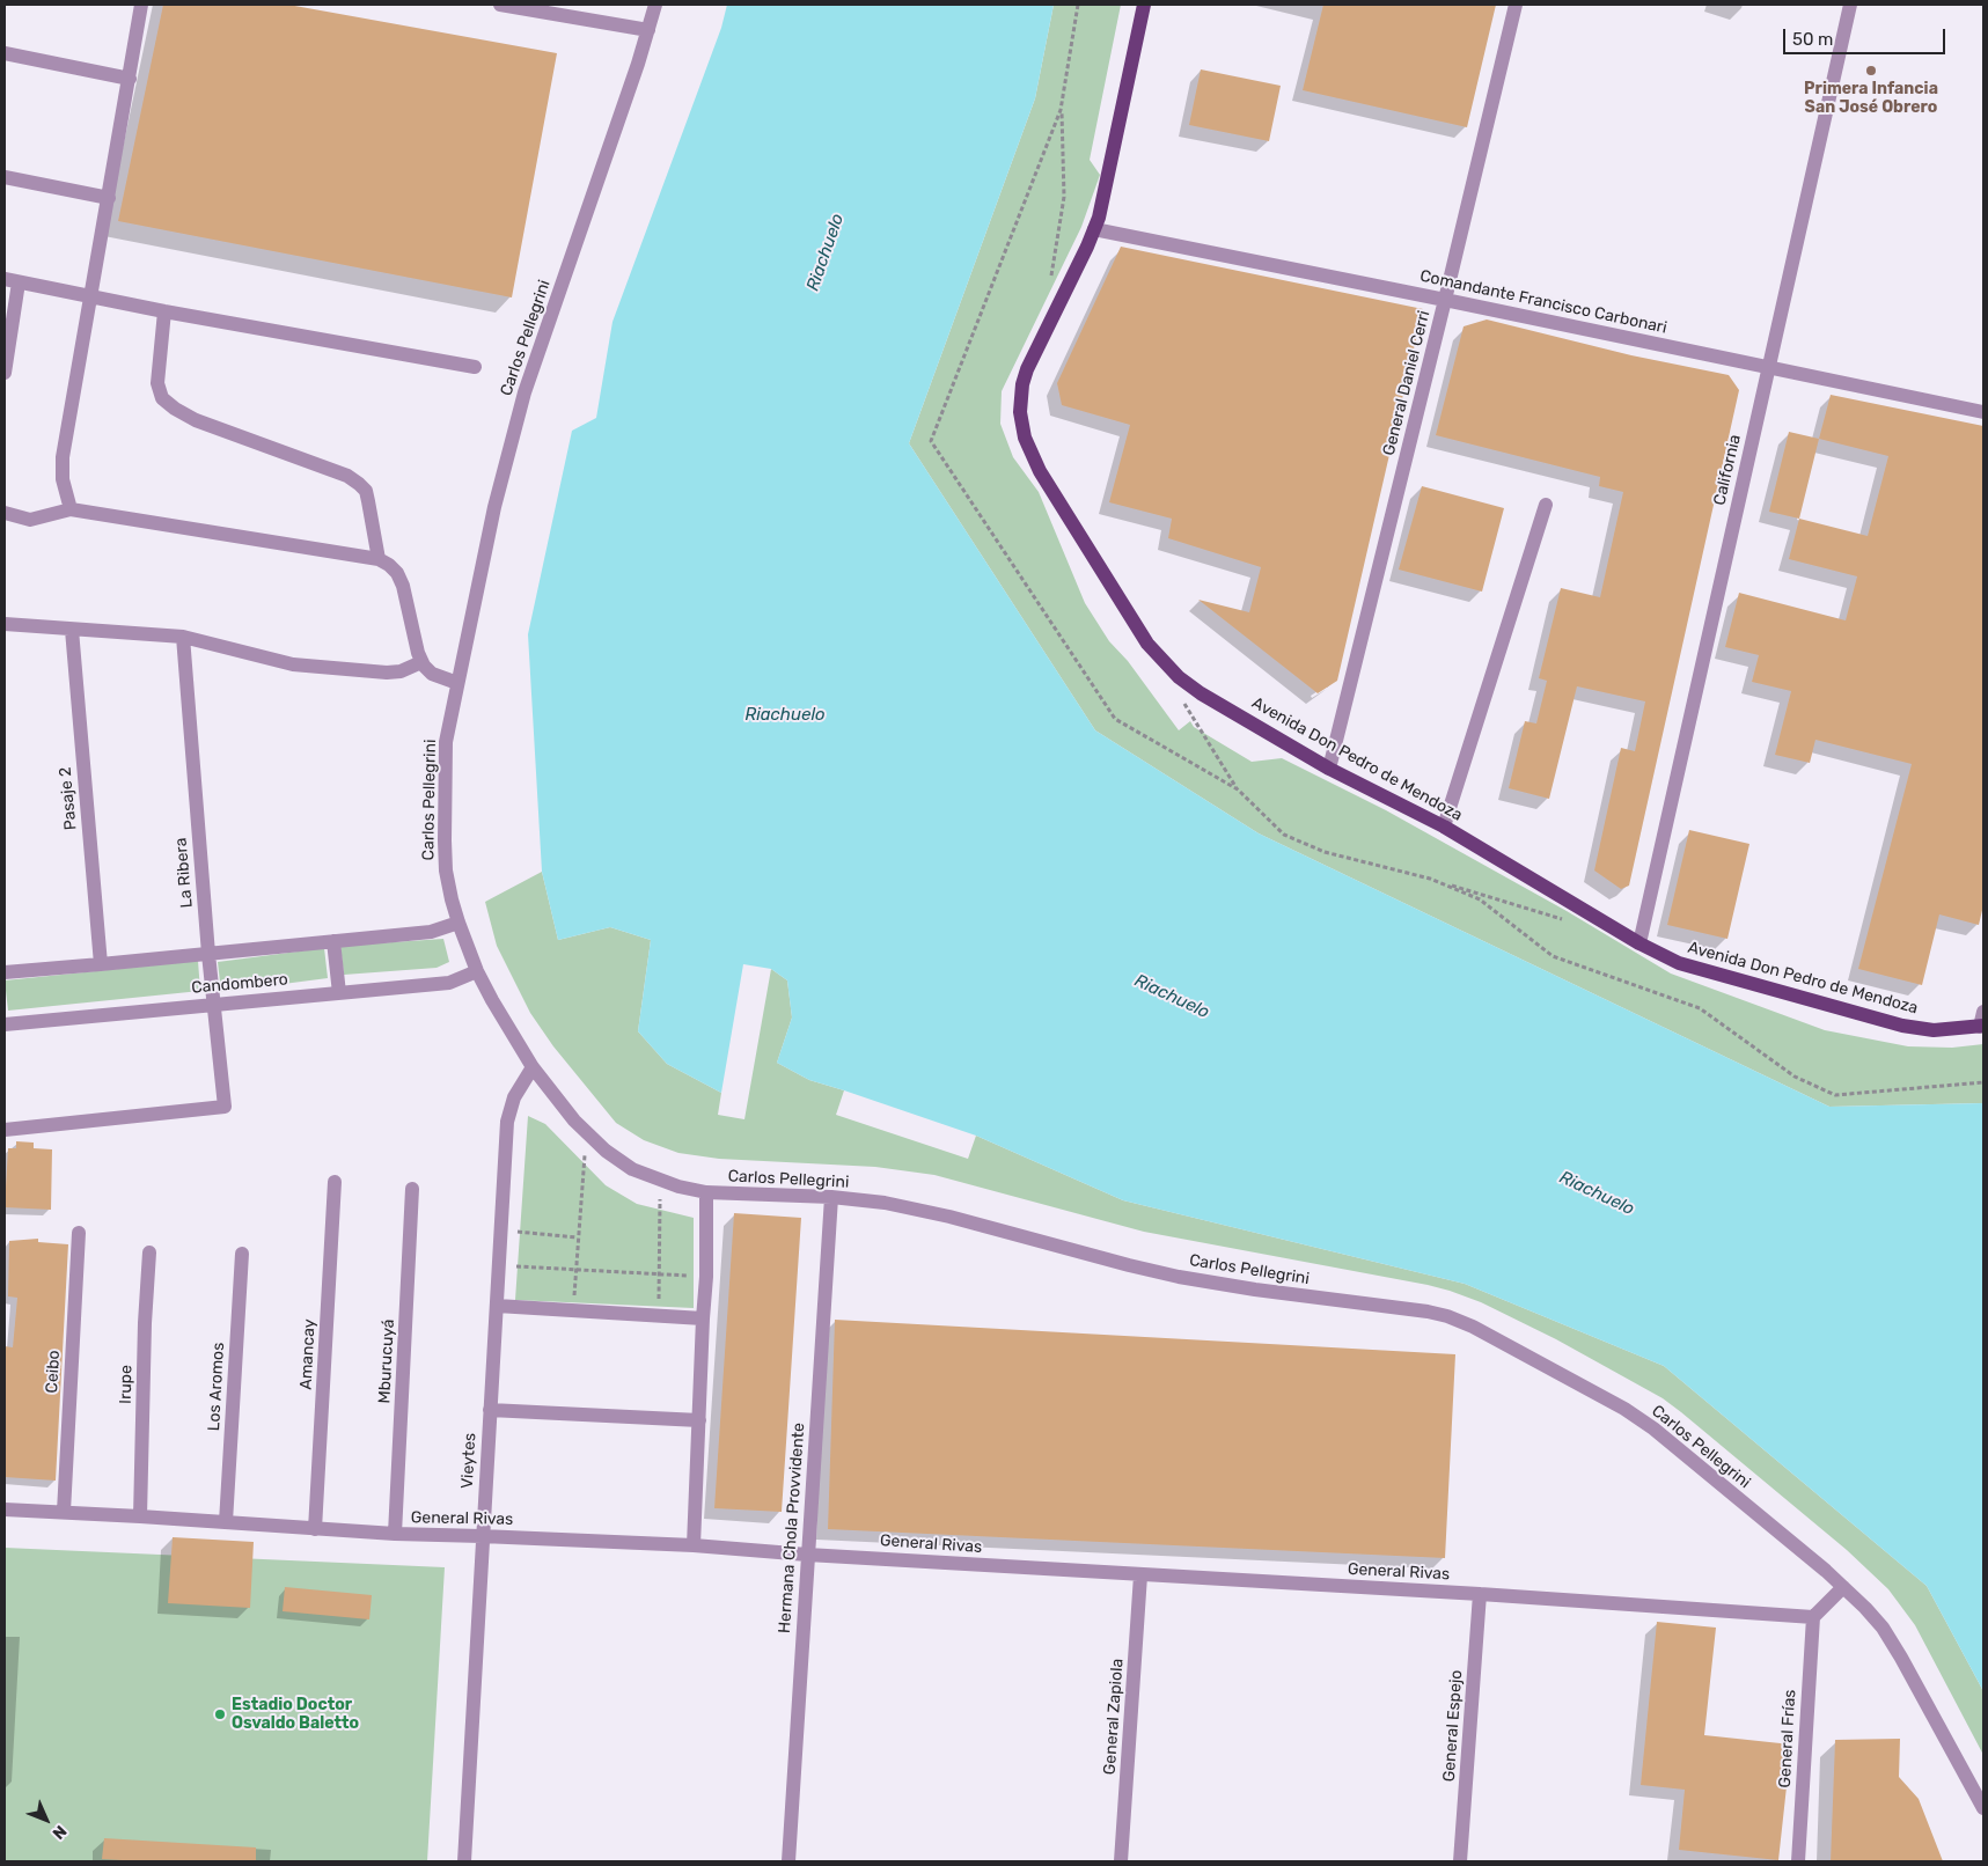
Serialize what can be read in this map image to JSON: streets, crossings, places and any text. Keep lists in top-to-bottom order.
{
  "streets": {
    "main road": ["Avenida Don Pedro de Mendoza"],
    "street": [
      "Comandante Francisco Carbonari",
      "Carlos Pellegrini",
      "General Daniel Cerri",
      "California",
      "Pasaje 2",
      "La Ribera",
      "Candombero",
      "Amancay",
      "Mburucuyá",
      "Ceibo",
      "Irupe",
      "Los Aromos",
      "Vieytes",
      "General Rivas",
      "Hermana Chola Provvidente",
      "General Zapiola",
      "General Espejo",
      "General Frías"
    ]
  },
  "crossings": [
    ["Comandante Francisco Carbonari", "General Daniel Cerri"],
    ["Comandante Francisco Carbonari", "California"],
    ["Comandante Francisco Carbonari", "Avenida Don Pedro de Mendoza"],
    ["Carlos Pellegrini", "Candombero"],
    ["Carlos Pellegrini", "Vieytes"],
    ["Carlos Pellegrini", "Hermana Chola Provvidente"],
    ["General Daniel Cerri", "Avenida Don Pedro de Mendoza"],
    ["California", "Avenida Don Pedro de Mendoza"],
    ["Pasaje 2", "Candombero"],
    ["La Ribera", "Candombero"],
    ["Amancay", "General Rivas"],
    ["Mburucuyá", "General Rivas"],
    ["Ceibo", "General Rivas"],
    ["Irupe", "General Rivas"],
    ["Los Aromos", "General Rivas"],
    ["Vieytes", "General Rivas"],
    ["General Rivas", "Hermana Chola Provvidente"],
    ["General Rivas", "General Zapiola"],
    ["General Rivas", "General Espejo"],
    ["General Rivas", "General Frías"]
  ],
  "water": ["Riachuelo"],
  "places": ["Primera Infancia San José Obrero", "Estadio Doctor Osvaldo Baletto"],
  "scale_bar": "50 m",
  "north": "bottom right"
}
